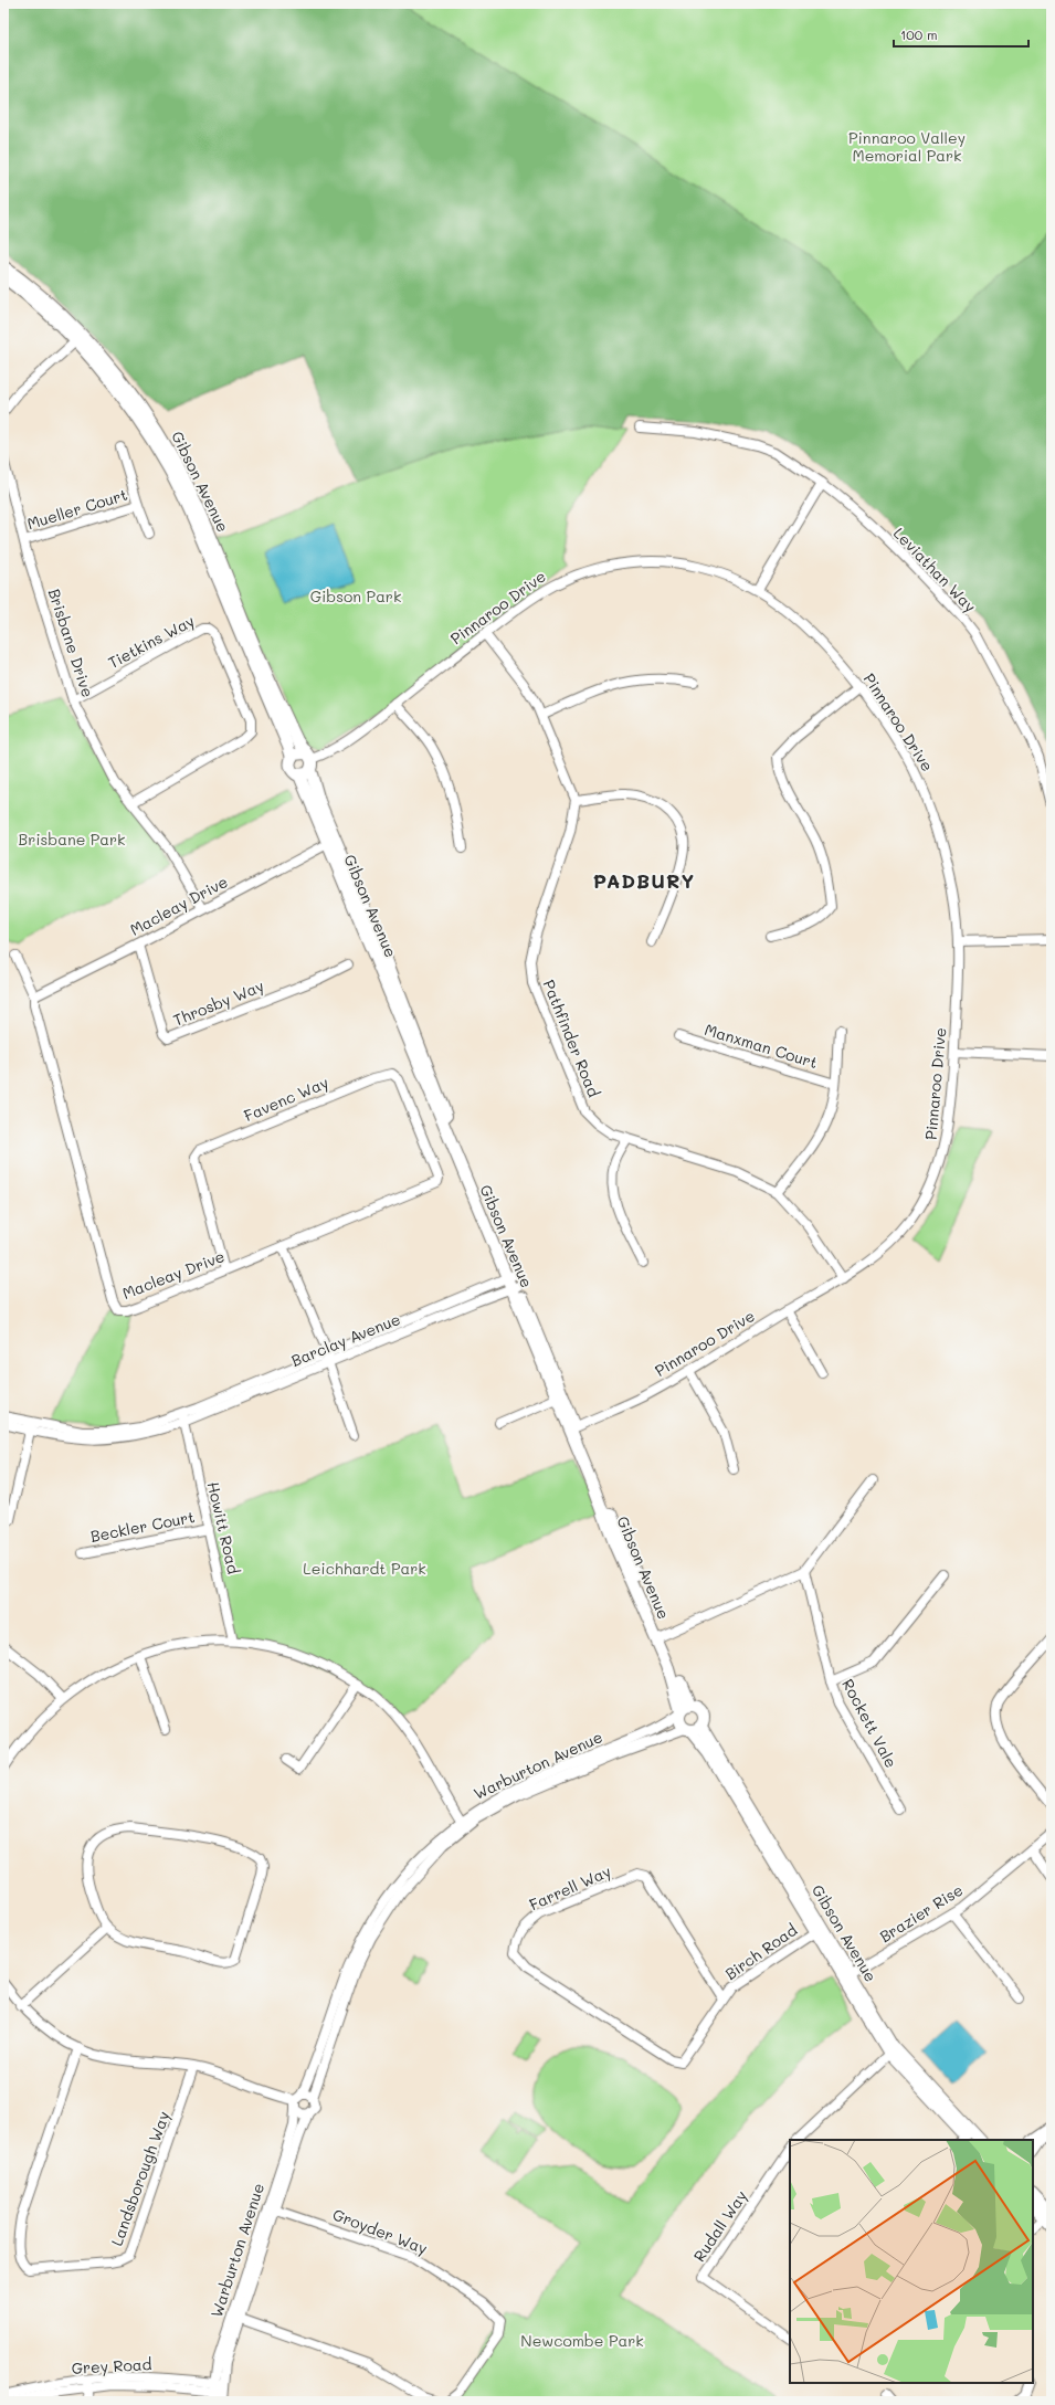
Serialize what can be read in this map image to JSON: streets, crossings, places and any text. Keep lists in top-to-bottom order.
{
  "streets": {
    "main road": ["Gibson Avenue"],
    "street": [
      "Mueller Court",
      "Leviathan Way",
      "Pinnaroo Drive",
      "Tietkins Way",
      "Brisbane Drive",
      "Macleay Drive",
      "Throsby Way",
      "Pathfinder Road",
      "Manxman Court",
      "Favenc Way",
      "Barclay Avenue",
      "Beckler Court",
      "Howitt Road",
      "Rockett Vale",
      "Warburton Avenue",
      "Farrell Way",
      "Brazier Rise",
      "Birch Road",
      "Landsborough Way",
      "Rudall Way",
      "Groyder Way",
      "Grey Road"
    ]
  },
  "crossings": [
    ["Gibson Avenue", "Pinnaroo Drive"],
    ["Gibson Avenue", "Macleay Drive"],
    ["Gibson Avenue", "Barclay Avenue"],
    ["Gibson Avenue", "Warburton Avenue"],
    ["Gibson Avenue", "Brazier Rise"],
    ["Gibson Avenue", "Birch Road"],
    ["Mueller Court", "Brisbane Drive"],
    ["Pinnaroo Drive", "Pathfinder Road"],
    ["Tietkins Way", "Brisbane Drive"],
    ["Brisbane Drive", "Macleay Drive"],
    ["Macleay Drive", "Throsby Way"],
    ["Macleay Drive", "Favenc Way"],
    ["Barclay Avenue", "Howitt Road"],
    ["Beckler Court", "Howitt Road"],
    ["Warburton Avenue", "Groyder Way"],
    ["Warburton Avenue", "Grey Road"],
    ["Farrell Way", "Birch Road"]
  ],
  "districts": ["PADBURY"],
  "parks": [
    "Pinnaroo Valley Memorial Park",
    "Gibson Park",
    "Brisbane Park",
    "Leichhardt Park",
    "Newcombe Park"
  ],
  "scale_bar": "100 m"
}
